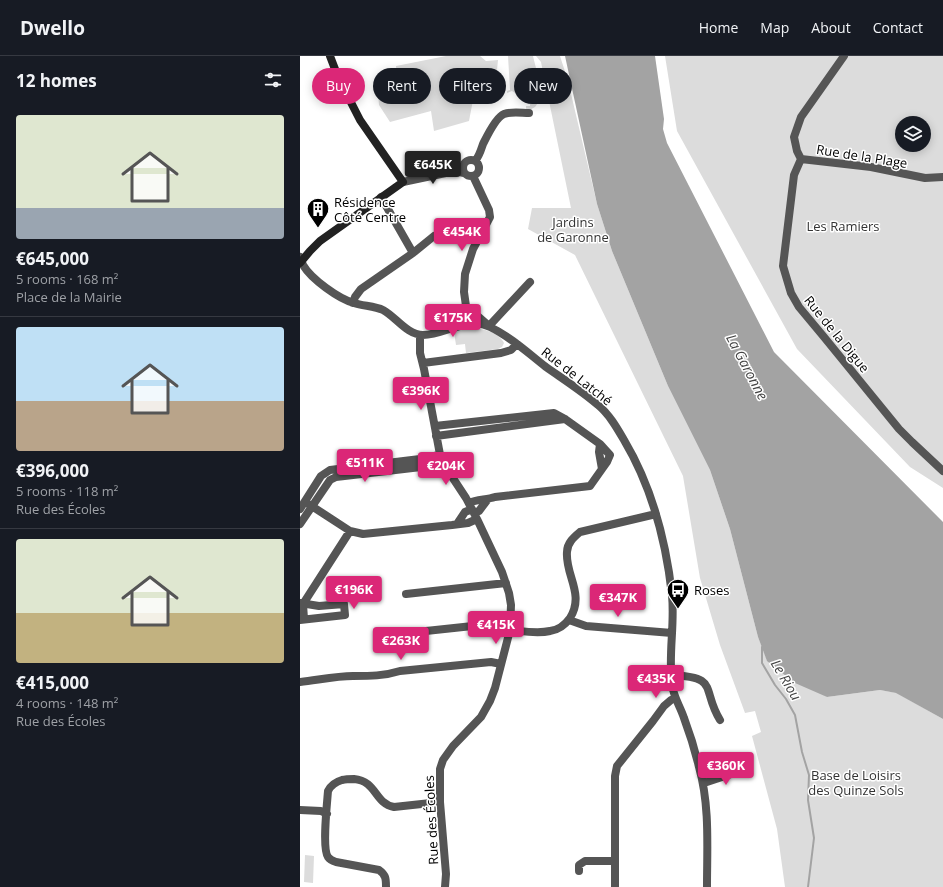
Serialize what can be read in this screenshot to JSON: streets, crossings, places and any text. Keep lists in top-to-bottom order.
{
  "streets": {
    "street": [
      "Rue de la Plage",
      "Rue de la Digue",
      "Rue de Latché",
      "Rue des Écoles"
    ]
  },
  "crossings": [
    ["Rue de la Plage", "Rue de la Digue"],
    ["Rue de Latché", "Rue des Écoles"]
  ],
  "water": ["La Garonne", "Le Riou"],
  "parks": ["Jardins de Garonne", "Les Ramiers", "Base de Loisirs des Quinze Sols"],
  "places": {
    "building": ["Résidence Côté Centre"],
    "bus stop": ["Roses"]
  },
  "page": {
    "header": "Dwello",
    "nav": [
      "Home",
      "Map",
      "About",
      "Contact"
    ],
    "heading": "12 homes",
    "chip": [
      "Buy",
      "Rent",
      "Filters",
      "New"
    ],
    "list": [
      {
        "name": "€645,000",
        "note": "5 rooms · 168 m² · Place de la Mairie"
      },
      {
        "name": "€396,000",
        "note": "5 rooms · 118 m² · Rue des Écoles"
      },
      {
        "name": "€415,000",
        "note": "4 rooms · 148 m² · Rue des Écoles"
      }
    ],
    "price": [
      "€645K",
      "€454K",
      "€175K",
      "€396K",
      "€511K",
      "€204K",
      "€196K",
      "€347K",
      "€415K",
      "€263K",
      "€435K",
      "€360K"
    ]
  }
}
